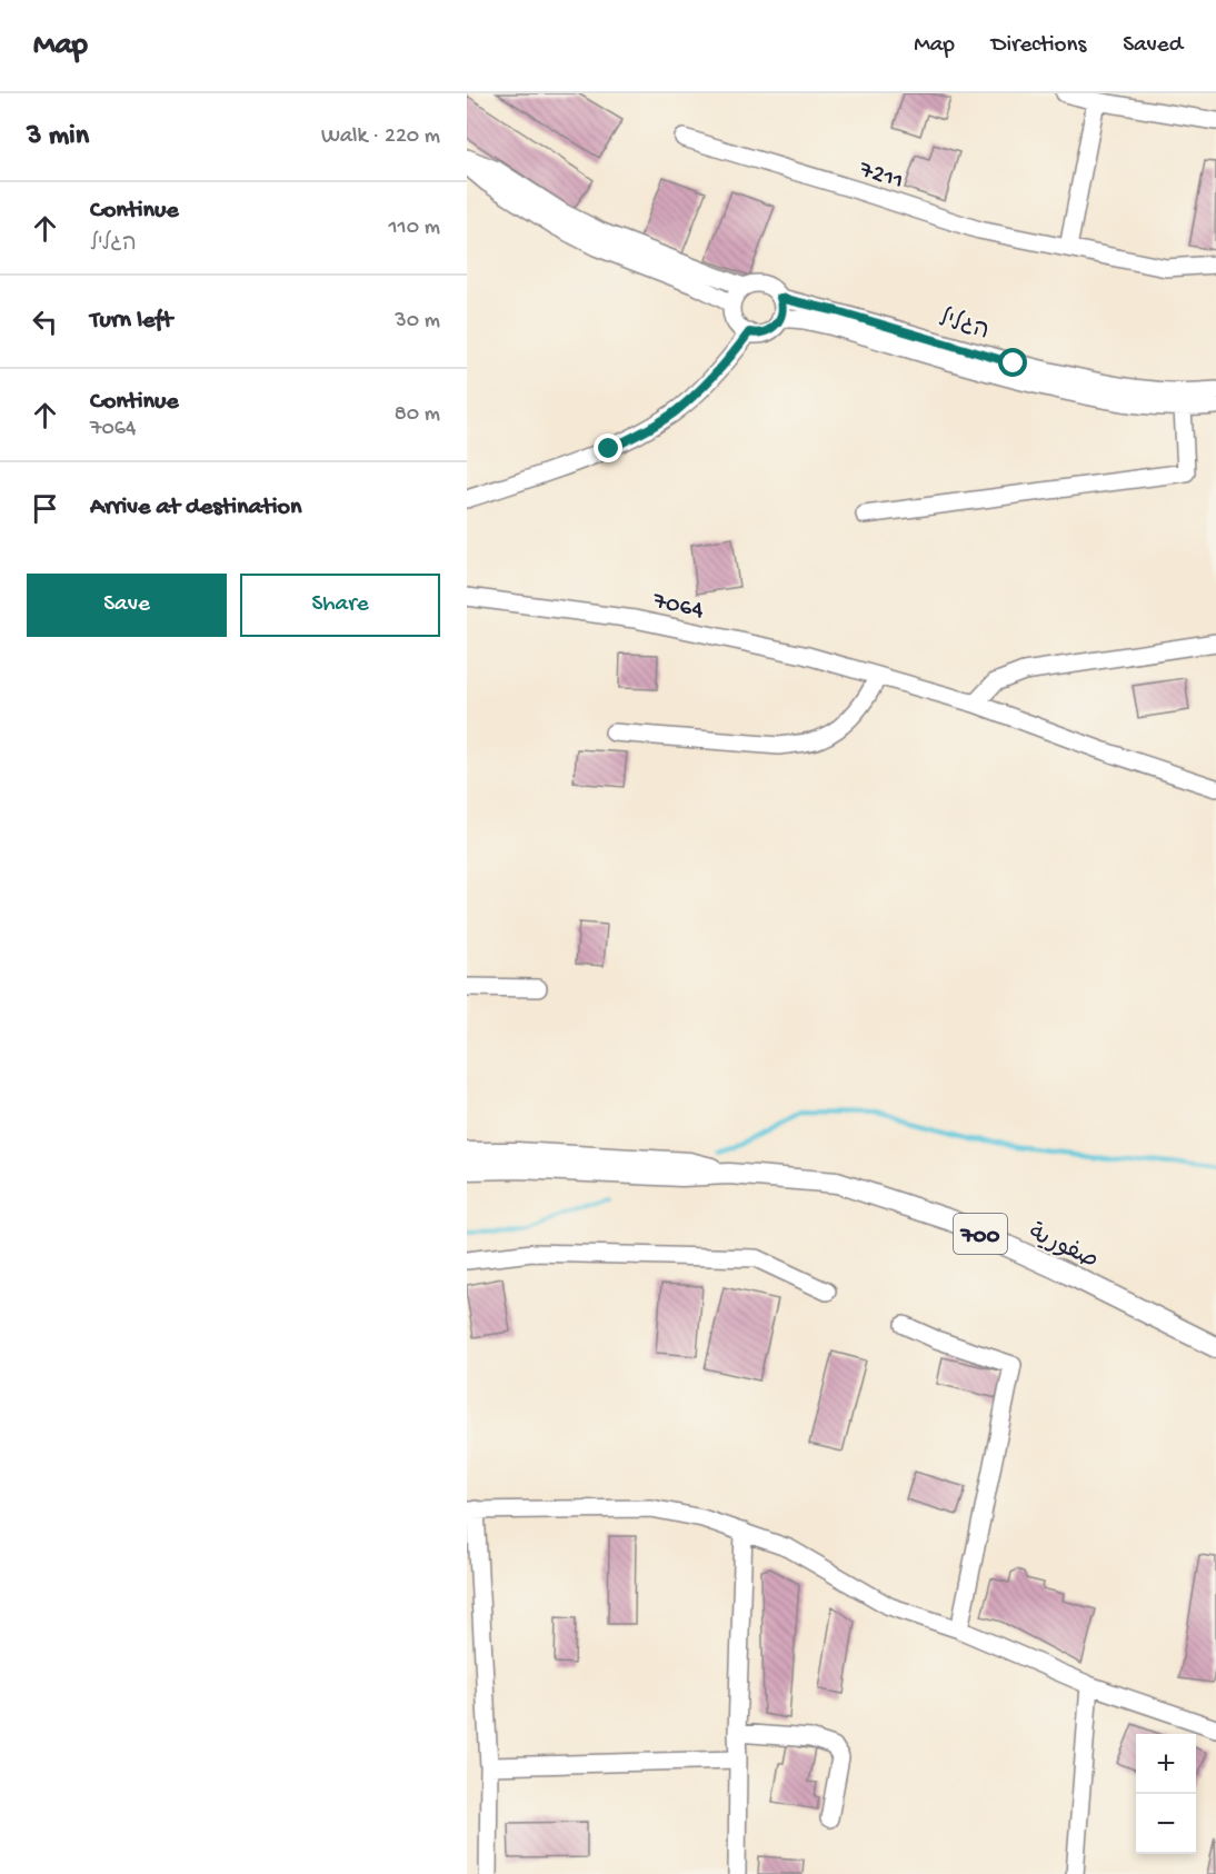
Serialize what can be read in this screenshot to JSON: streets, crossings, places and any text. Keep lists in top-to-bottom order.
{
  "streets": {
    "main road": ["700", "صفورية"],
    "street": ["7211", "הגליל", "7064"]
  },
  "page": {
    "header": "Map",
    "nav": ["Map", "Directions", "Saved"],
    "heading": ["3 min", "Walk · 220 m"],
    "list": [
      ["Continue", "הגליל", "110 m"],
      ["Turn left", "30 m"],
      ["Continue", "7064", "80 m"],
      "Arrive at destination"
    ],
    "buttons": ["Save", "Share"],
    "map_buttons": ["+", "−"]
  }
}
